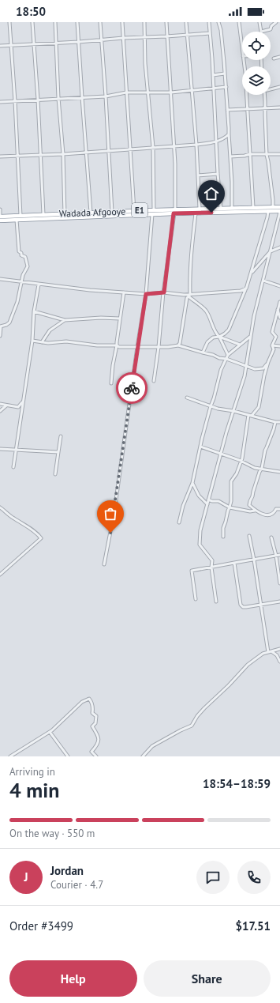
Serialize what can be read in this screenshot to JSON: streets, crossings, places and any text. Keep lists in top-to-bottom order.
{
  "streets": {
    "highway": ["E1", "Wadada Afgooye"]
  },
  "page": {
    "status": "18:50",
    "heading": ["4 min", "Arriving in", "18:54–18:59"],
    "panel": [
      "Jordan",
      "Courier · 4.7",
      "Order #3499",
      "$17.51"
    ],
    "bar": "On the way · 550 m",
    "round": "J",
    "buttons": ["Help", "Share"]
  }
}
